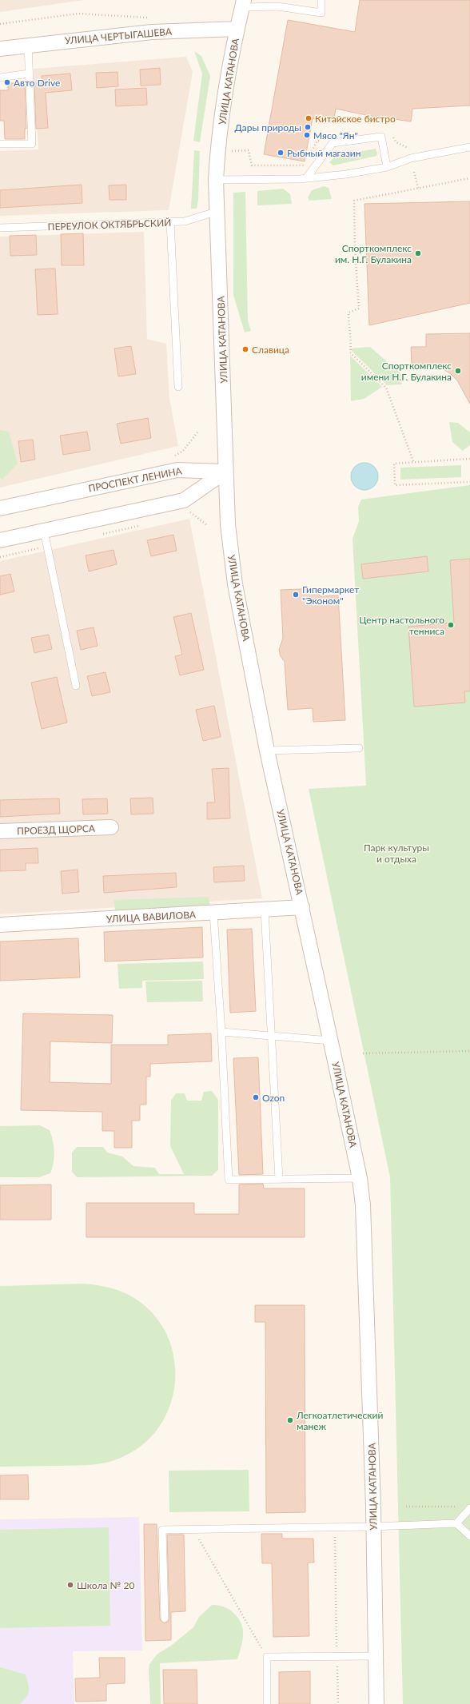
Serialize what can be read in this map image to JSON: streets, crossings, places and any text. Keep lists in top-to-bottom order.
{
  "streets": {
    "street": [
      "УЛИЦА ЧЕРТЫГАШЕВА",
      "УЛИЦА КАТАНОВА",
      "ПРОСПЕКТ ЛЕНИНА",
      "ПРОЕЗД ЩОРСА",
      "УЛИЦА ВАВИЛОВА"
    ],
    "lane": ["ПЕРЕУЛОК ОКТЯБРЬСКИЙ"]
  },
  "crossings": [
    ["УЛИЦА ЧЕРТЫГАШЕВА", "УЛИЦА КАТАНОВА"],
    ["УЛИЦА КАТАНОВА", "ПЕРЕУЛОК ОКТЯБРЬСКИЙ"],
    ["УЛИЦА КАТАНОВА", "ПРОСПЕКТ ЛЕНИНА"],
    ["УЛИЦА КАТАНОВА", "УЛИЦА ВАВИЛОВА"]
  ],
  "parks": ["Парк культуры и отдыха"],
  "places": [
    "Авто Drive",
    "Китайское бистро",
    "Дары природы",
    "Мясо \"Ян\"",
    "Рыбный магазин",
    "Спорткомплекс им. Н.Г. Булакина",
    "Славица",
    "Спорткомплекс имени Н.Г. Булакина",
    "Гипермаркет \"Эконом\"",
    "Центр настольного тенниса",
    "Ozon",
    "Легкоатлетический манеж",
    "Школа № 20"
  ]
}
